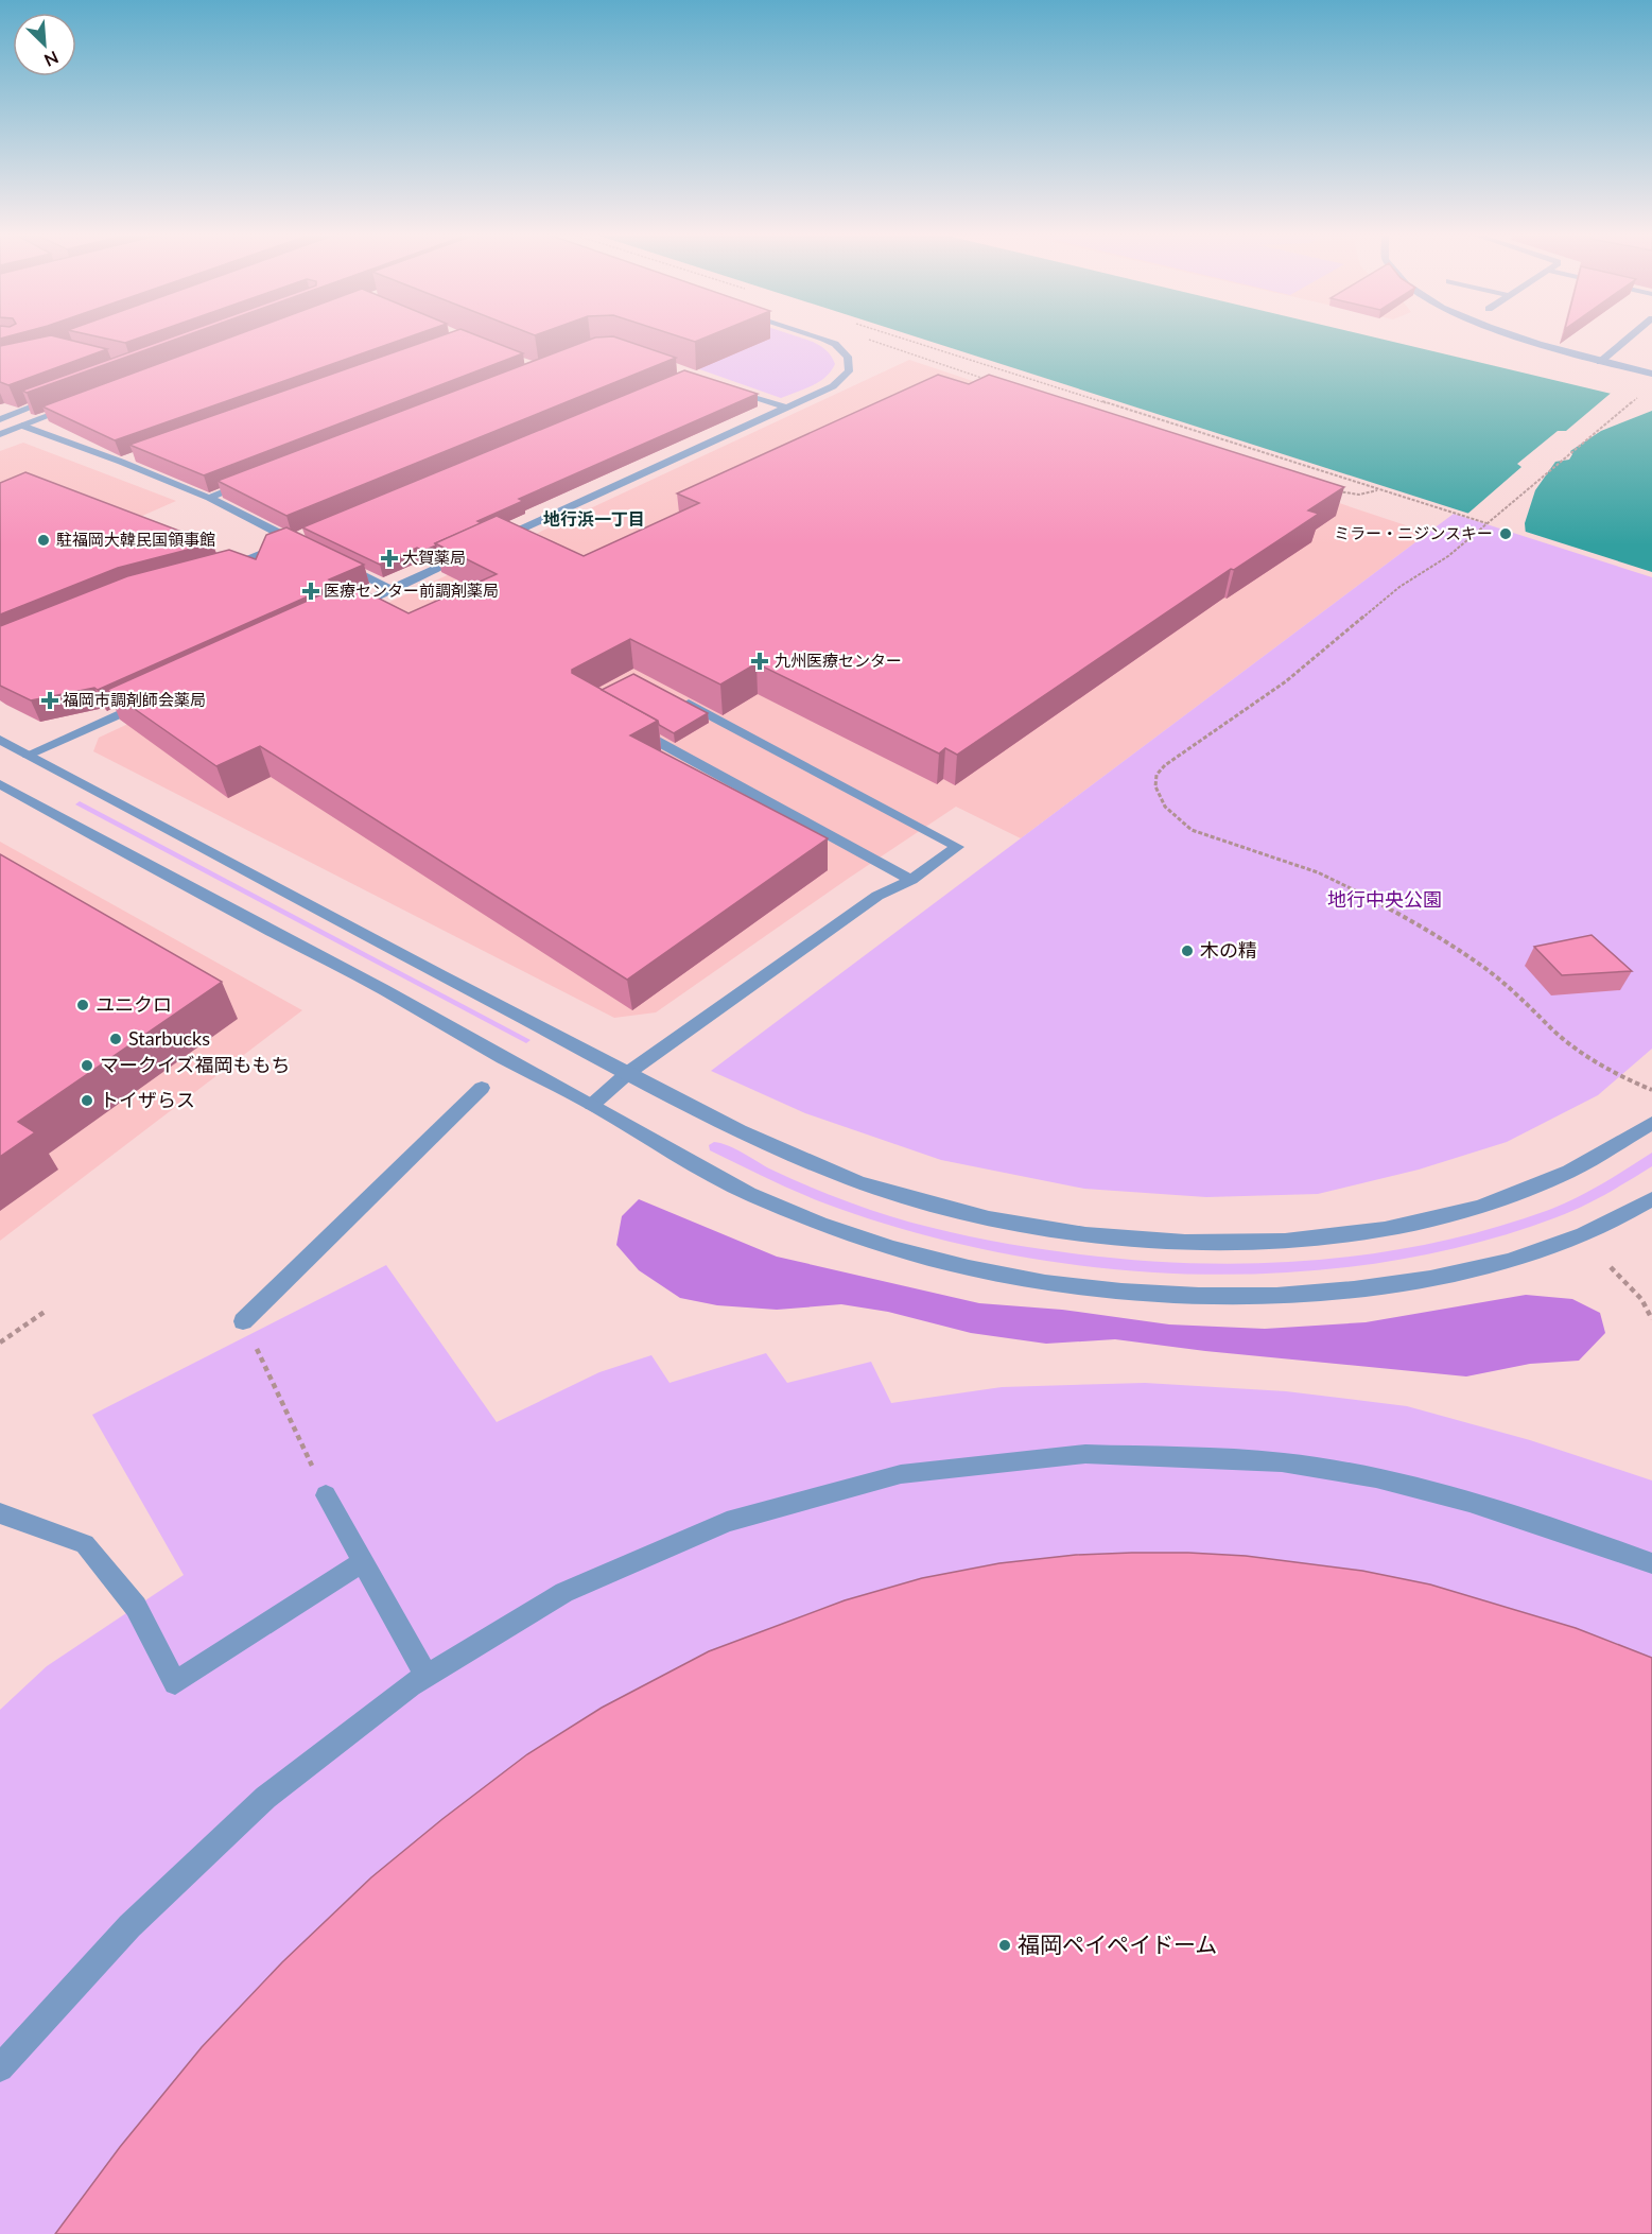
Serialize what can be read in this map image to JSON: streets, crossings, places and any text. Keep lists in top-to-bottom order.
{
  "districts": ["地行浜一丁目"],
  "parks": ["地行中央公園"],
  "places": {
    "other": [
      "ミラー・ニジンスキー",
      "駐福岡大韓民国領事館",
      "木の精",
      "ユニクロ",
      "Starbucks",
      "マークイズ福岡ももち",
      "トイザらス",
      "福岡ペイペイドーム"
    ],
    "health": [
      "大賀薬局",
      "医療センター前調剤薬局",
      "九州医療センター",
      "福岡市調剤師会薬局"
    ]
  },
  "north": "bottom right"
}
